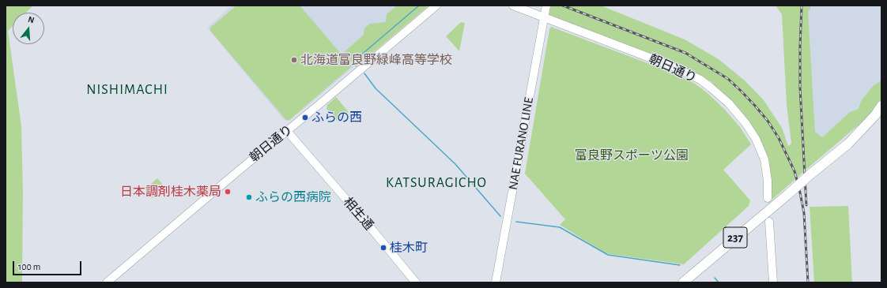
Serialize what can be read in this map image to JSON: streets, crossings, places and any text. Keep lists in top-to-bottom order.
{
  "streets": {
    "highway": ["237"],
    "street": ["朝日通り", "NAE FURANO LINE", "相生通"]
  },
  "crossings": [
    ["朝日通り", "NAE FURANO LINE"],
    ["朝日通り", "相生通"]
  ],
  "districts": ["NISHIMACHI", "KATSURAGICHO"],
  "parks": ["富良野スポーツ公園"],
  "places": [
    "北海道富良野緑峰高等学校",
    "ふらの西",
    "日本調剤桂木薬局",
    "ふらの西病院",
    "桂木町"
  ],
  "scale_bar": "100 m",
  "north": "top"
}
